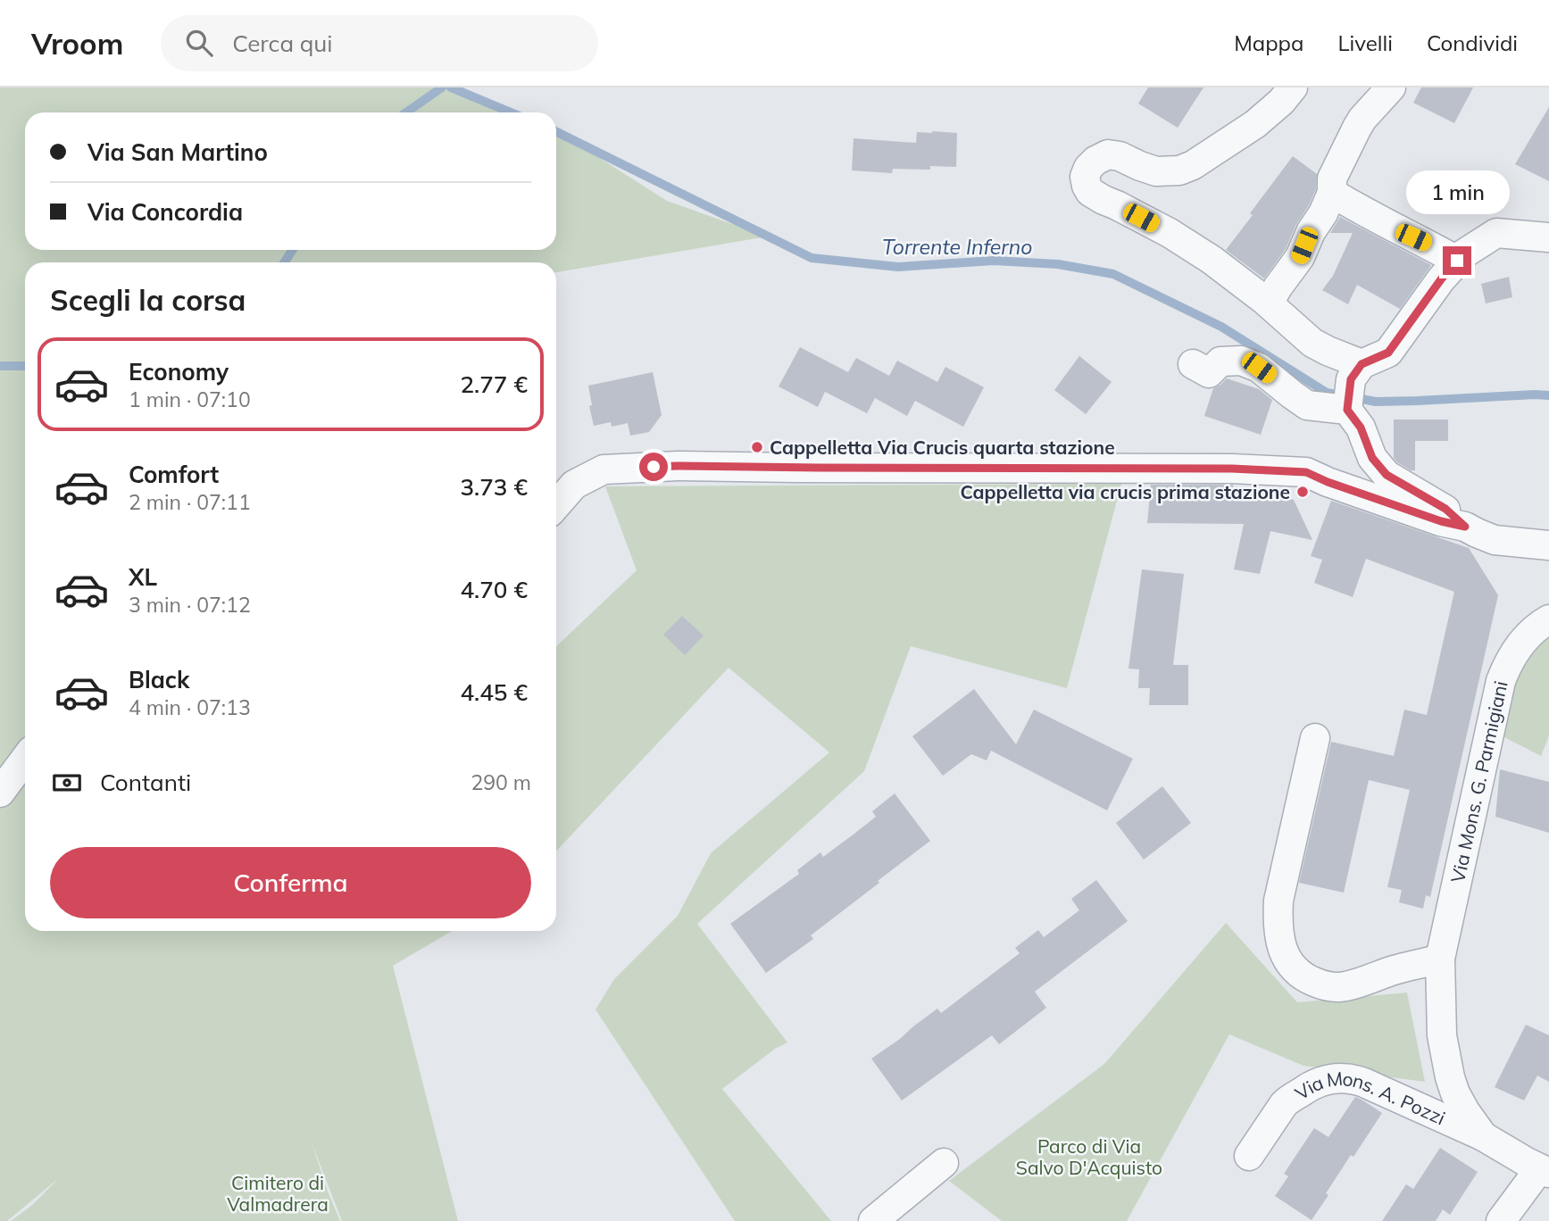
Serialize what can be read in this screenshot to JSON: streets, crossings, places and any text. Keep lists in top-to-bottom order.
{
  "streets": {
    "street": ["Via Mons. G. Parmigiani", "Via Mons. A. Pozzi"]
  },
  "crossings": [
    ["Via Mons. G. Parmigiani", "Via Mons. A. Pozzi"]
  ],
  "water": ["Torrente Inferno"],
  "parks": ["Parco di Via Salvo D'Acquisto", "Cimitero di Valmadrera"],
  "places": ["Cappelletta Via Crucis quarta stazione", "Cappelletta via crucis prima stazione"],
  "page": {
    "header": "Vroom",
    "search": "Cerca qui",
    "nav": ["Mappa", "Livelli", "Condividi"],
    "banner": ["Via San Martino", "Via Concordia"],
    "bubble": "1 min",
    "heading": "Scegli la corsa",
    "list": [
      {
        "name": "Economy",
        "note": "1 min · 07:10",
        "value": "2.77 €"
      },
      {
        "name": "Comfort",
        "note": "2 min · 07:11",
        "value": "3.73 €"
      },
      {
        "name": "XL",
        "note": "3 min · 07:12",
        "value": "4.70 €"
      },
      {
        "name": "Black",
        "note": "4 min · 07:13",
        "value": "4.45 €"
      }
    ],
    "pay": ["Contanti", "290 m"],
    "buttons": "Conferma"
  }
}
